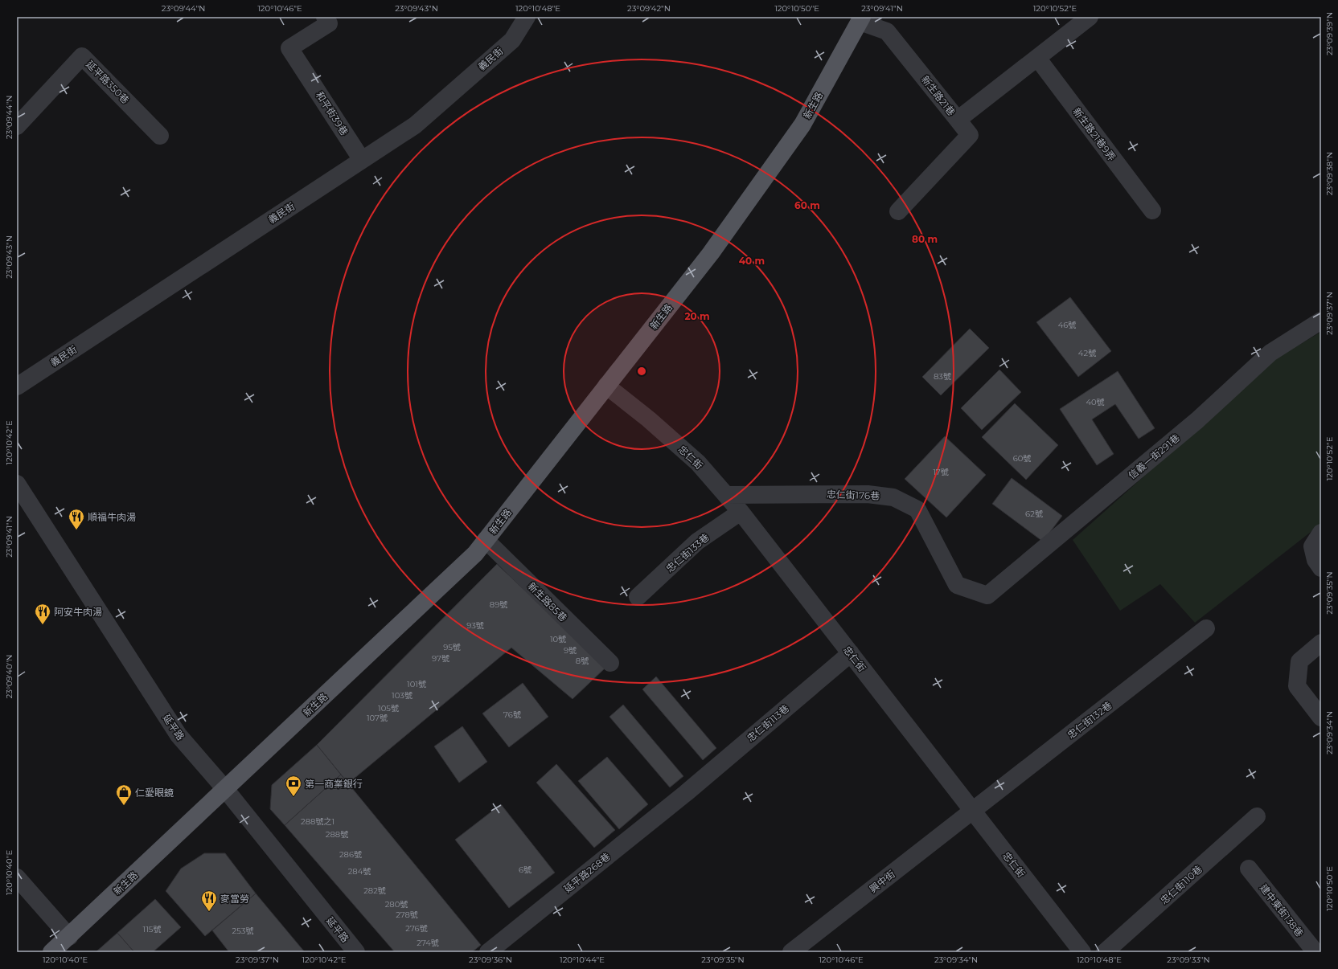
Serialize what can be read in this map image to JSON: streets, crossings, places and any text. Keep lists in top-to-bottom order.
{
  "streets": {
    "main road": ["新生路"],
    "street": [
      "義民街",
      "延平路350巷",
      "新生路21巷",
      "和平街39巷",
      "新生路21巷9弄",
      "信義一街291巷",
      "忠仁街",
      "忠仁街176巷",
      "忠仁街133巷",
      "新生路85巷",
      "忠仁街132巷",
      "忠仁街113巷",
      "延平路",
      "延平路268巷",
      "興中街",
      "忠仁街110巷",
      "建中東街138巷"
    ]
  },
  "crossings": [
    ["義民街", "和平街39巷"],
    ["新生路21巷", "新生路"],
    ["新生路21巷", "新生路21巷9弄"],
    ["新生路", "忠仁街"],
    ["新生路", "新生路85巷"],
    ["新生路", "延平路"],
    ["信義一街291巷", "忠仁街176巷"],
    ["忠仁街", "忠仁街176巷"],
    ["忠仁街", "忠仁街133巷"],
    ["忠仁街", "忠仁街132巷"],
    ["忠仁街", "忠仁街113巷"],
    ["忠仁街", "興中街"],
    ["忠仁街132巷", "興中街"],
    ["忠仁街113巷", "延平路268巷"]
  ],
  "places": {
    "restaurant": ["順福牛肉湯", "阿安牛肉湯", "麥當勞"],
    "bank": ["第一商業銀行"],
    "shop": ["仁愛眼鏡"]
  },
  "house_numbers": [
    "46號",
    "42號",
    "83號",
    "40號",
    "60號",
    "17號",
    "62號",
    "89號",
    "93號",
    "10號",
    "95號",
    "9號",
    "97號",
    "8號",
    "101號",
    "103號",
    "105號",
    "76號",
    "107號",
    "288號之1",
    "288號",
    "286號",
    "6號",
    "284號",
    "282號",
    "280號",
    "278號",
    "276號",
    "115號",
    "253號",
    "274號"
  ],
  "coordinates": [
    "23°09'44\"N",
    "120°10'46\"E",
    "23°09'43\"N",
    "120°10'48\"E",
    "23°09'42\"N",
    "120°10'50\"E",
    "23°09'41\"N",
    "120°10'52\"E",
    "23°09'39\"N",
    "23°09'38\"N",
    "23°09'37\"N",
    "120°10'42\"E",
    "23°09'35\"N",
    "23°09'40\"N",
    "23°09'34\"N",
    "120°10'40\"E",
    "23°09'36\"N",
    "120°10'44\"E",
    "23°09'33\"N"
  ],
  "rings": [
    "60 m",
    "80 m",
    "40 m",
    "20 m"
  ]
}
